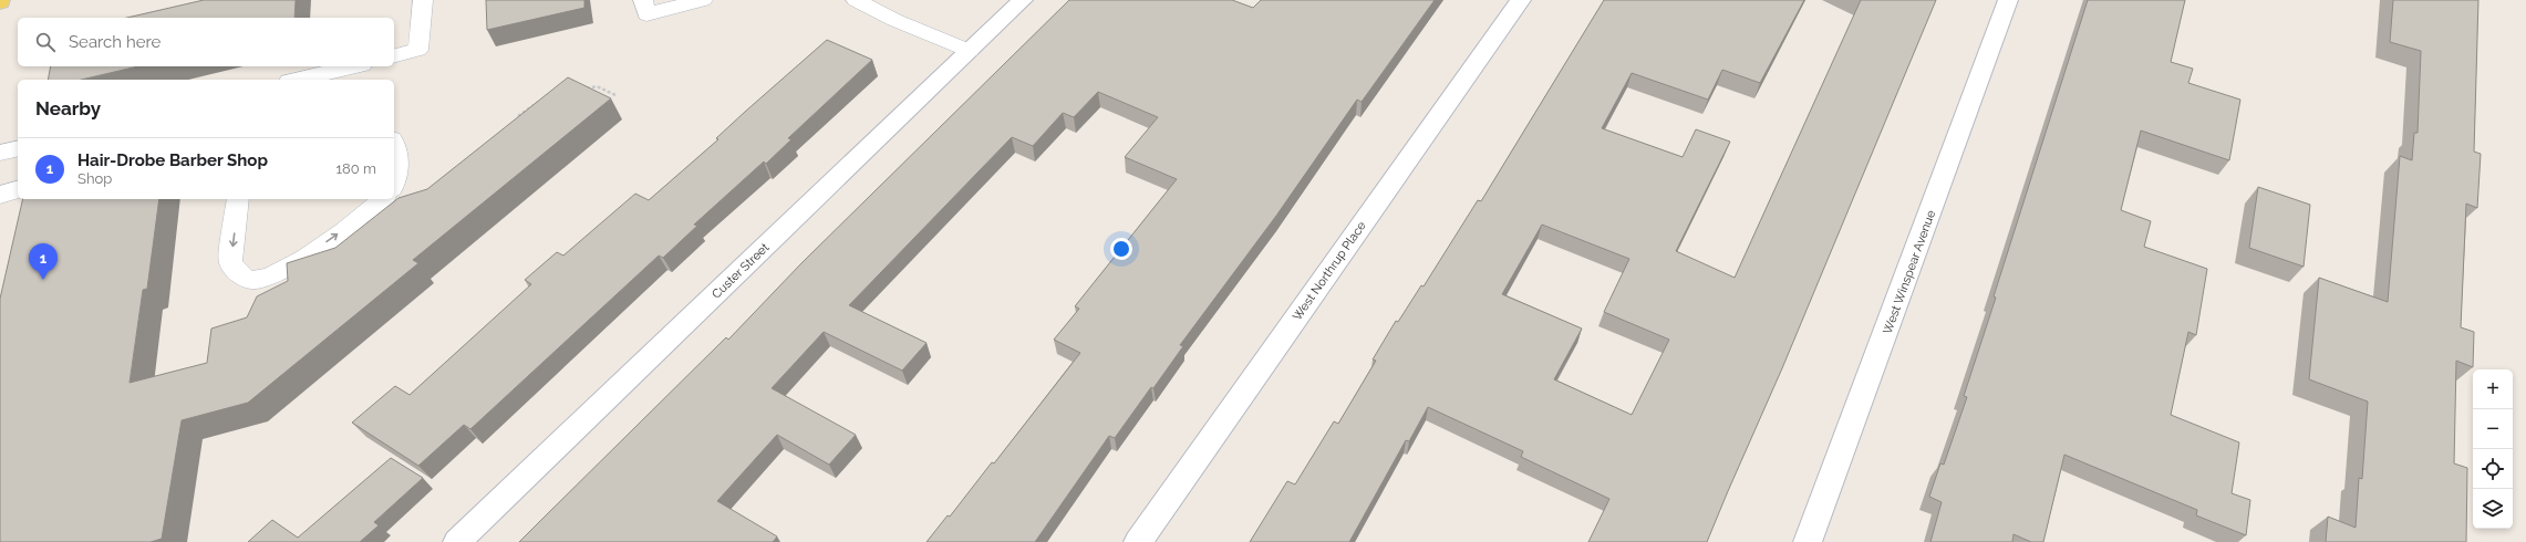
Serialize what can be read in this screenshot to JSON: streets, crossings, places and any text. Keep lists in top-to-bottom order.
{
  "streets": {
    "street": ["Custer Street", "West Northrup Place", "West Winspear Avenue"]
  },
  "page": {
    "search": "Search here",
    "heading": "Nearby",
    "list": [
      {
        "mark": "1",
        "name": "Hair-Drobe Barber Shop",
        "note": "Shop",
        "value": "180 m"
      }
    ],
    "pins": "1",
    "map_buttons": ["+", "−"]
  }
}
